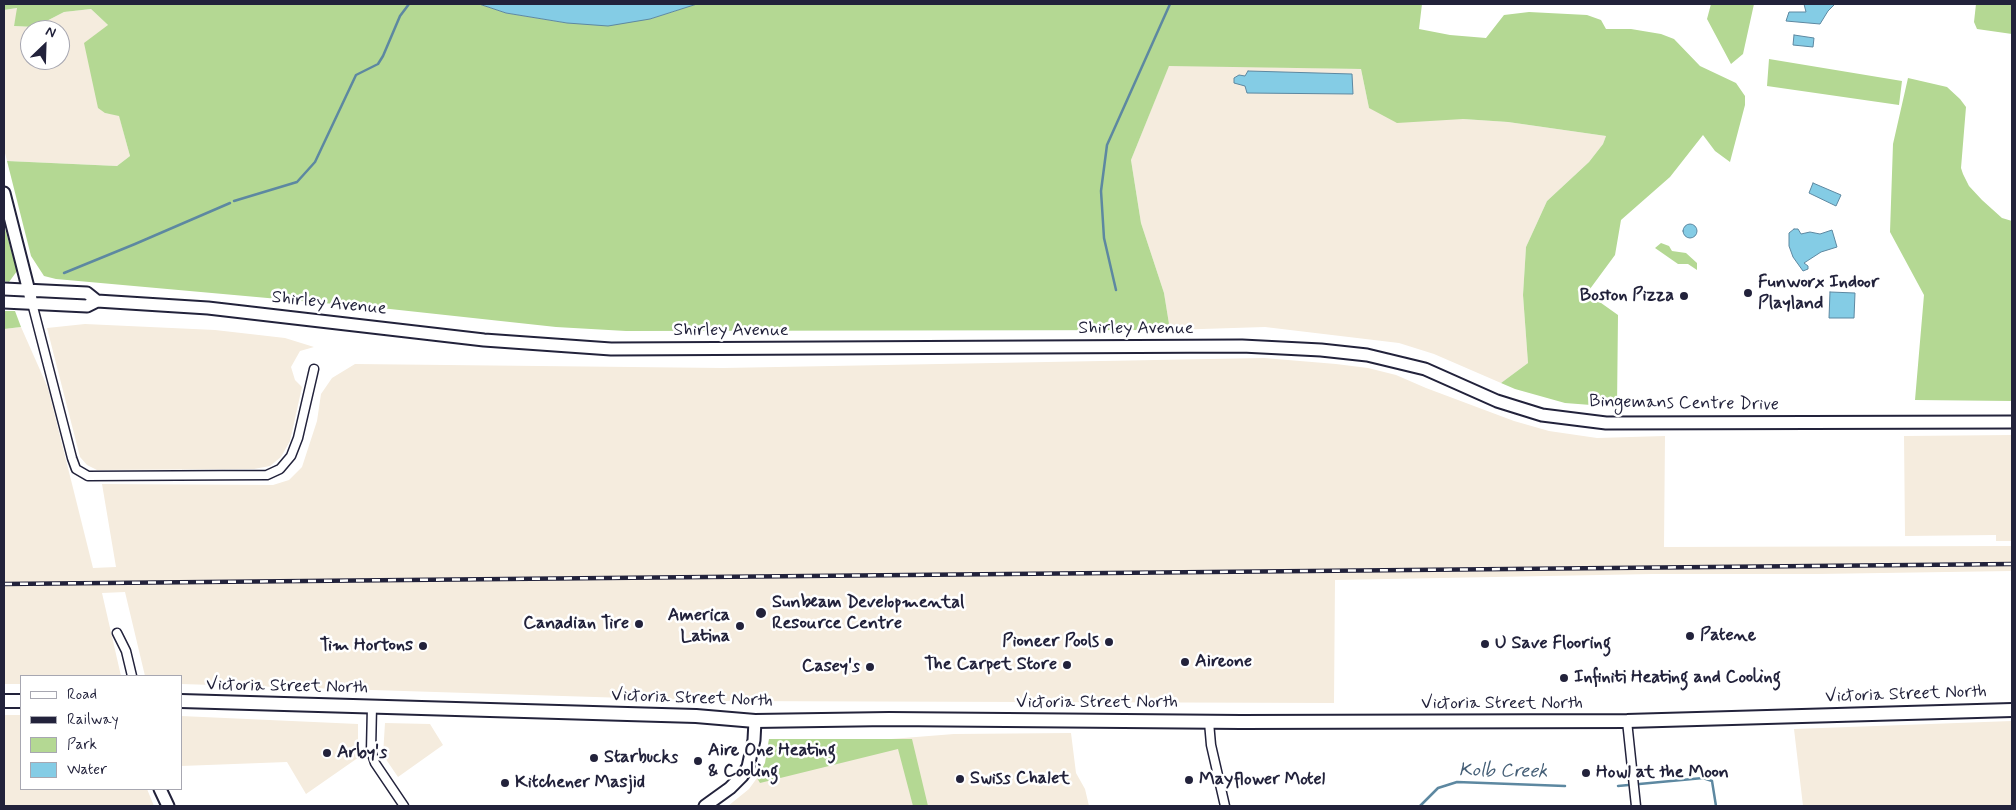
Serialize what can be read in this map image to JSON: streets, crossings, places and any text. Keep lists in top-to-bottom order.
{
  "streets": {
    "main road": ["Shirley Avenue", "Bingemans Centre Drive", "Victoria Street North"]
  },
  "crossings": [
    ["Shirley Avenue", "Bingemans Centre Drive"]
  ],
  "water": ["Kolb Creek"],
  "places": [
    "Funworx Indoor Playland",
    "Boston Pizza",
    "Sunbeam Developmental Resource Centre",
    "Canadian Tire",
    "America Latina",
    "Patene",
    "Pioneer Pools",
    "U Save Flooring",
    "Tim Hortons",
    "Aireone",
    "The Carpet Store",
    "Casey's",
    "Infiniti Heating and Cooling",
    "Arby's",
    "Starbucks",
    "Aire One Heating & Cooling",
    "Howl at the Moon",
    "Swiss Chalet",
    "Mayflower Motel",
    "Kitchener Masjid"
  ],
  "legend": [
    "Road",
    "Railway",
    "Park",
    "Water"
  ],
  "north": "top right"
}
